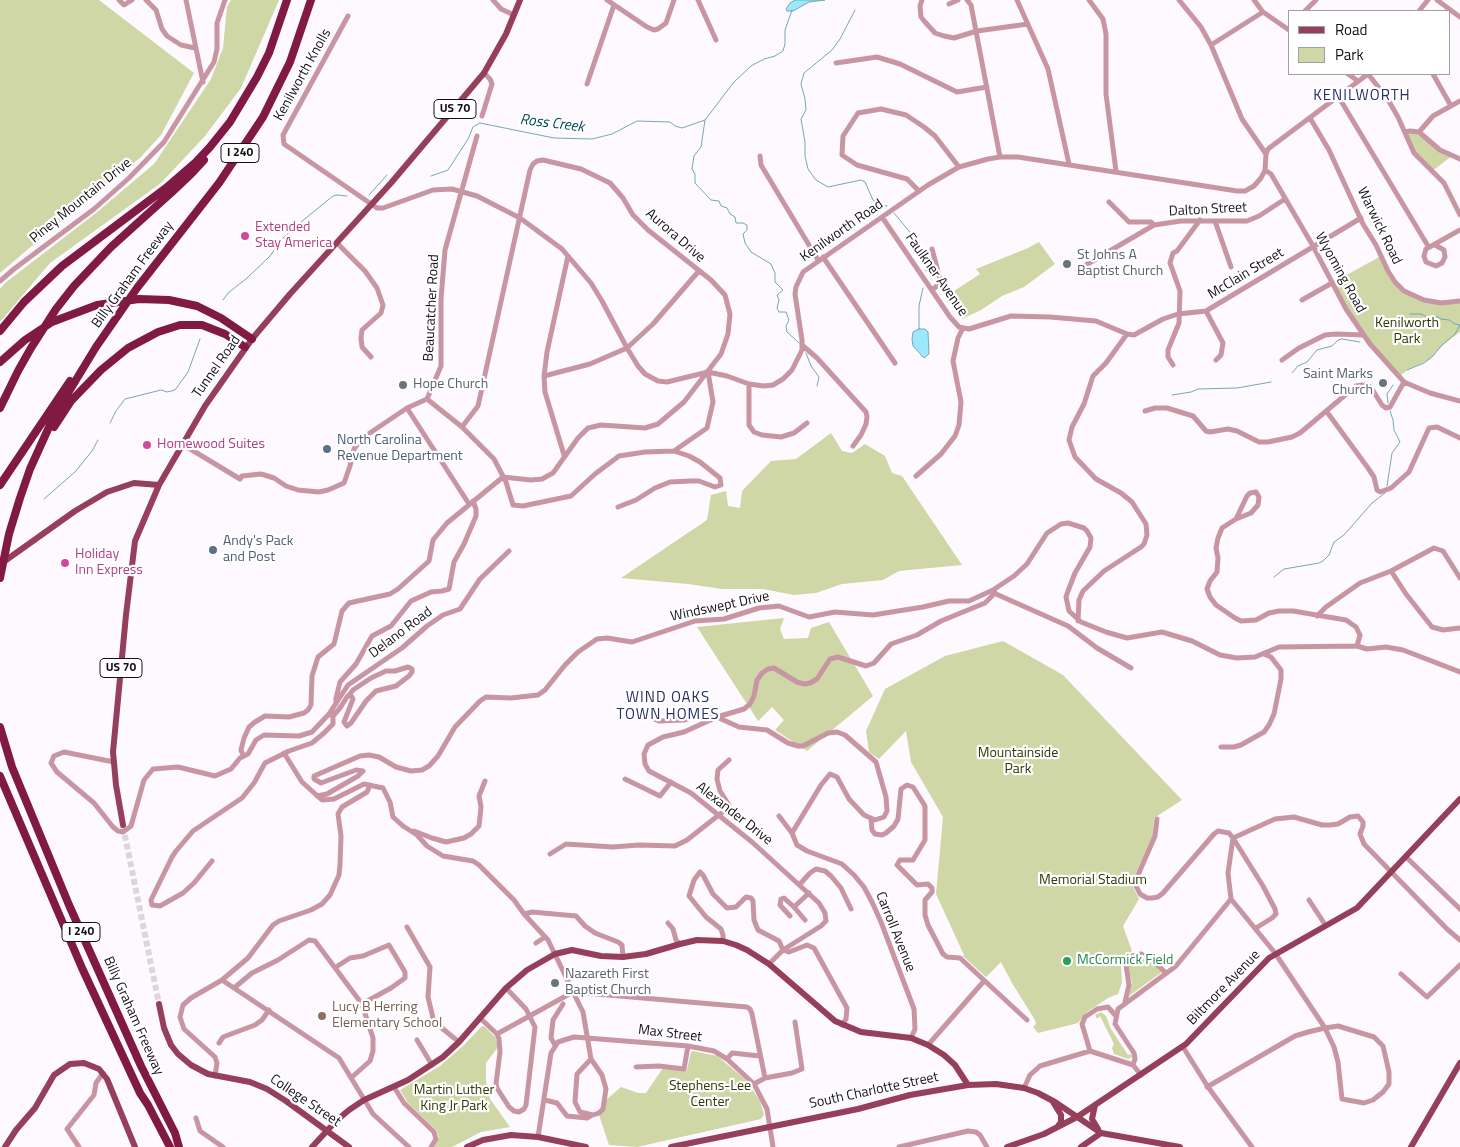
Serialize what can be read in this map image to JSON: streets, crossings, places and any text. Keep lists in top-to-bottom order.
{
  "streets": {
    "highway": ["I 240", "Billy Graham Freeway"],
    "main road": [
      "US 70",
      "Tunnel Road",
      "Biltmore Avenue",
      "South Charlotte Street",
      "College Street"
    ],
    "street": [
      "Kenilworth Knolls",
      "Piney Mountain Drive",
      "Dalton Street",
      "Warwick Road",
      "Kenilworth Road",
      "Aurora Drive",
      "Wyoming Road",
      "McClain Street",
      "Faulkner Avenue",
      "Beaucatcher Road",
      "Windswept Drive",
      "Delano Road",
      "Alexander Drive",
      "Carroll Avenue",
      "Max Street"
    ]
  },
  "crossings": [
    ["Kenilworth Knolls", "Tunnel Road"],
    ["Dalton Street", "Wyoming Road"],
    ["Warwick Road", "McClain Street"],
    ["Kenilworth Road", "Wyoming Road"],
    ["Kenilworth Road", "Faulkner Avenue"],
    ["Wyoming Road", "McClain Street"],
    ["McClain Street", "Faulkner Avenue"],
    ["Windswept Drive", "Alexander Drive"],
    ["Biltmore Avenue", "South Charlotte Street"],
    ["Max Street", "South Charlotte Street"]
  ],
  "districts": ["KENILWORTH", "WIND OAKS TOWN HOMES"],
  "water": ["Ross Creek"],
  "parks": [
    "Kenilworth Park",
    "Mountainside Park",
    "Memorial Stadium",
    "Stephens-Lee Center",
    "Martin Luther King Jr Park"
  ],
  "places": [
    "Extended Stay America",
    "St Johns A Baptist Church",
    "Saint Marks Church",
    "Hope Church",
    "Homewood Suites",
    "North Carolina Revenue Department",
    "Andy's Pack and Post",
    "Holiday Inn Express",
    "McCormick Field",
    "Nazareth First Baptist Church",
    "Lucy B Herring Elementary School"
  ],
  "legend": ["Road", "Park"]
}
